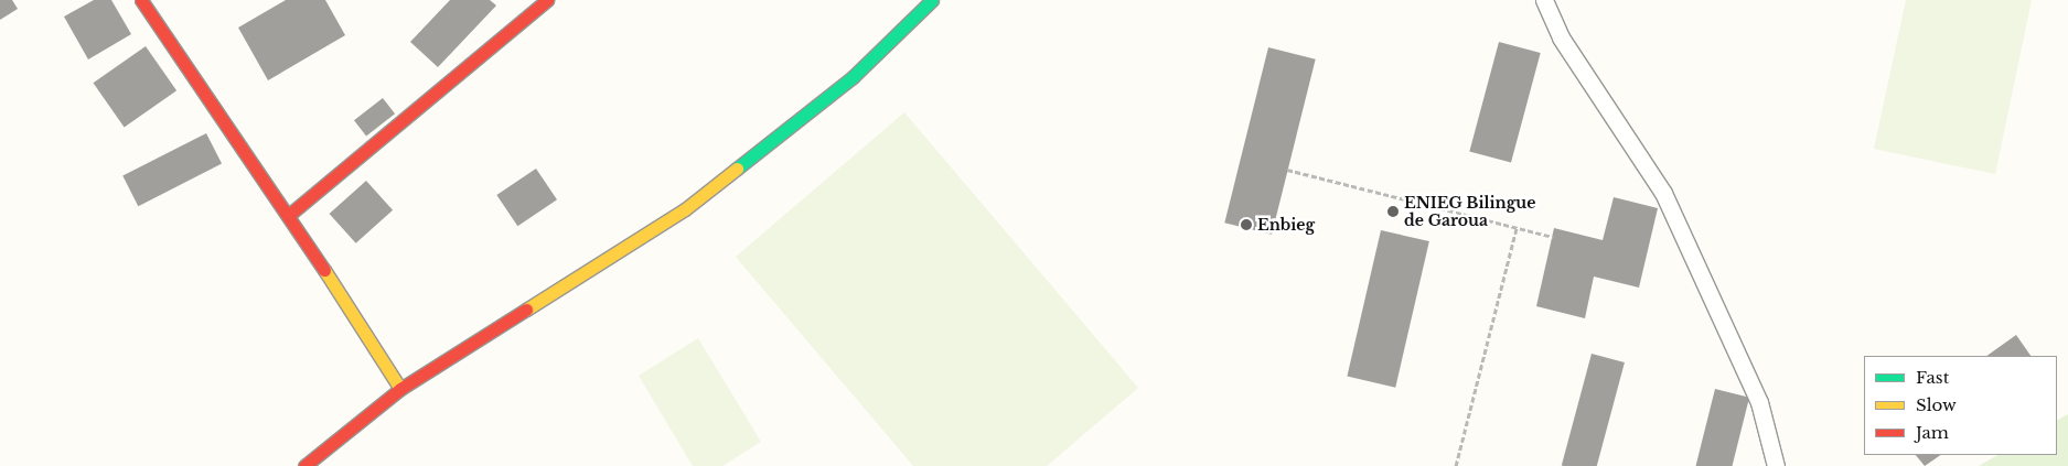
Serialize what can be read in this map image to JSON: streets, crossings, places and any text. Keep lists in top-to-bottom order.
{
  "places": ["ENIEG Bilingue de Garoua", "Enbieg"],
  "legend": ["Fast", "Slow", "Jam"]
}
